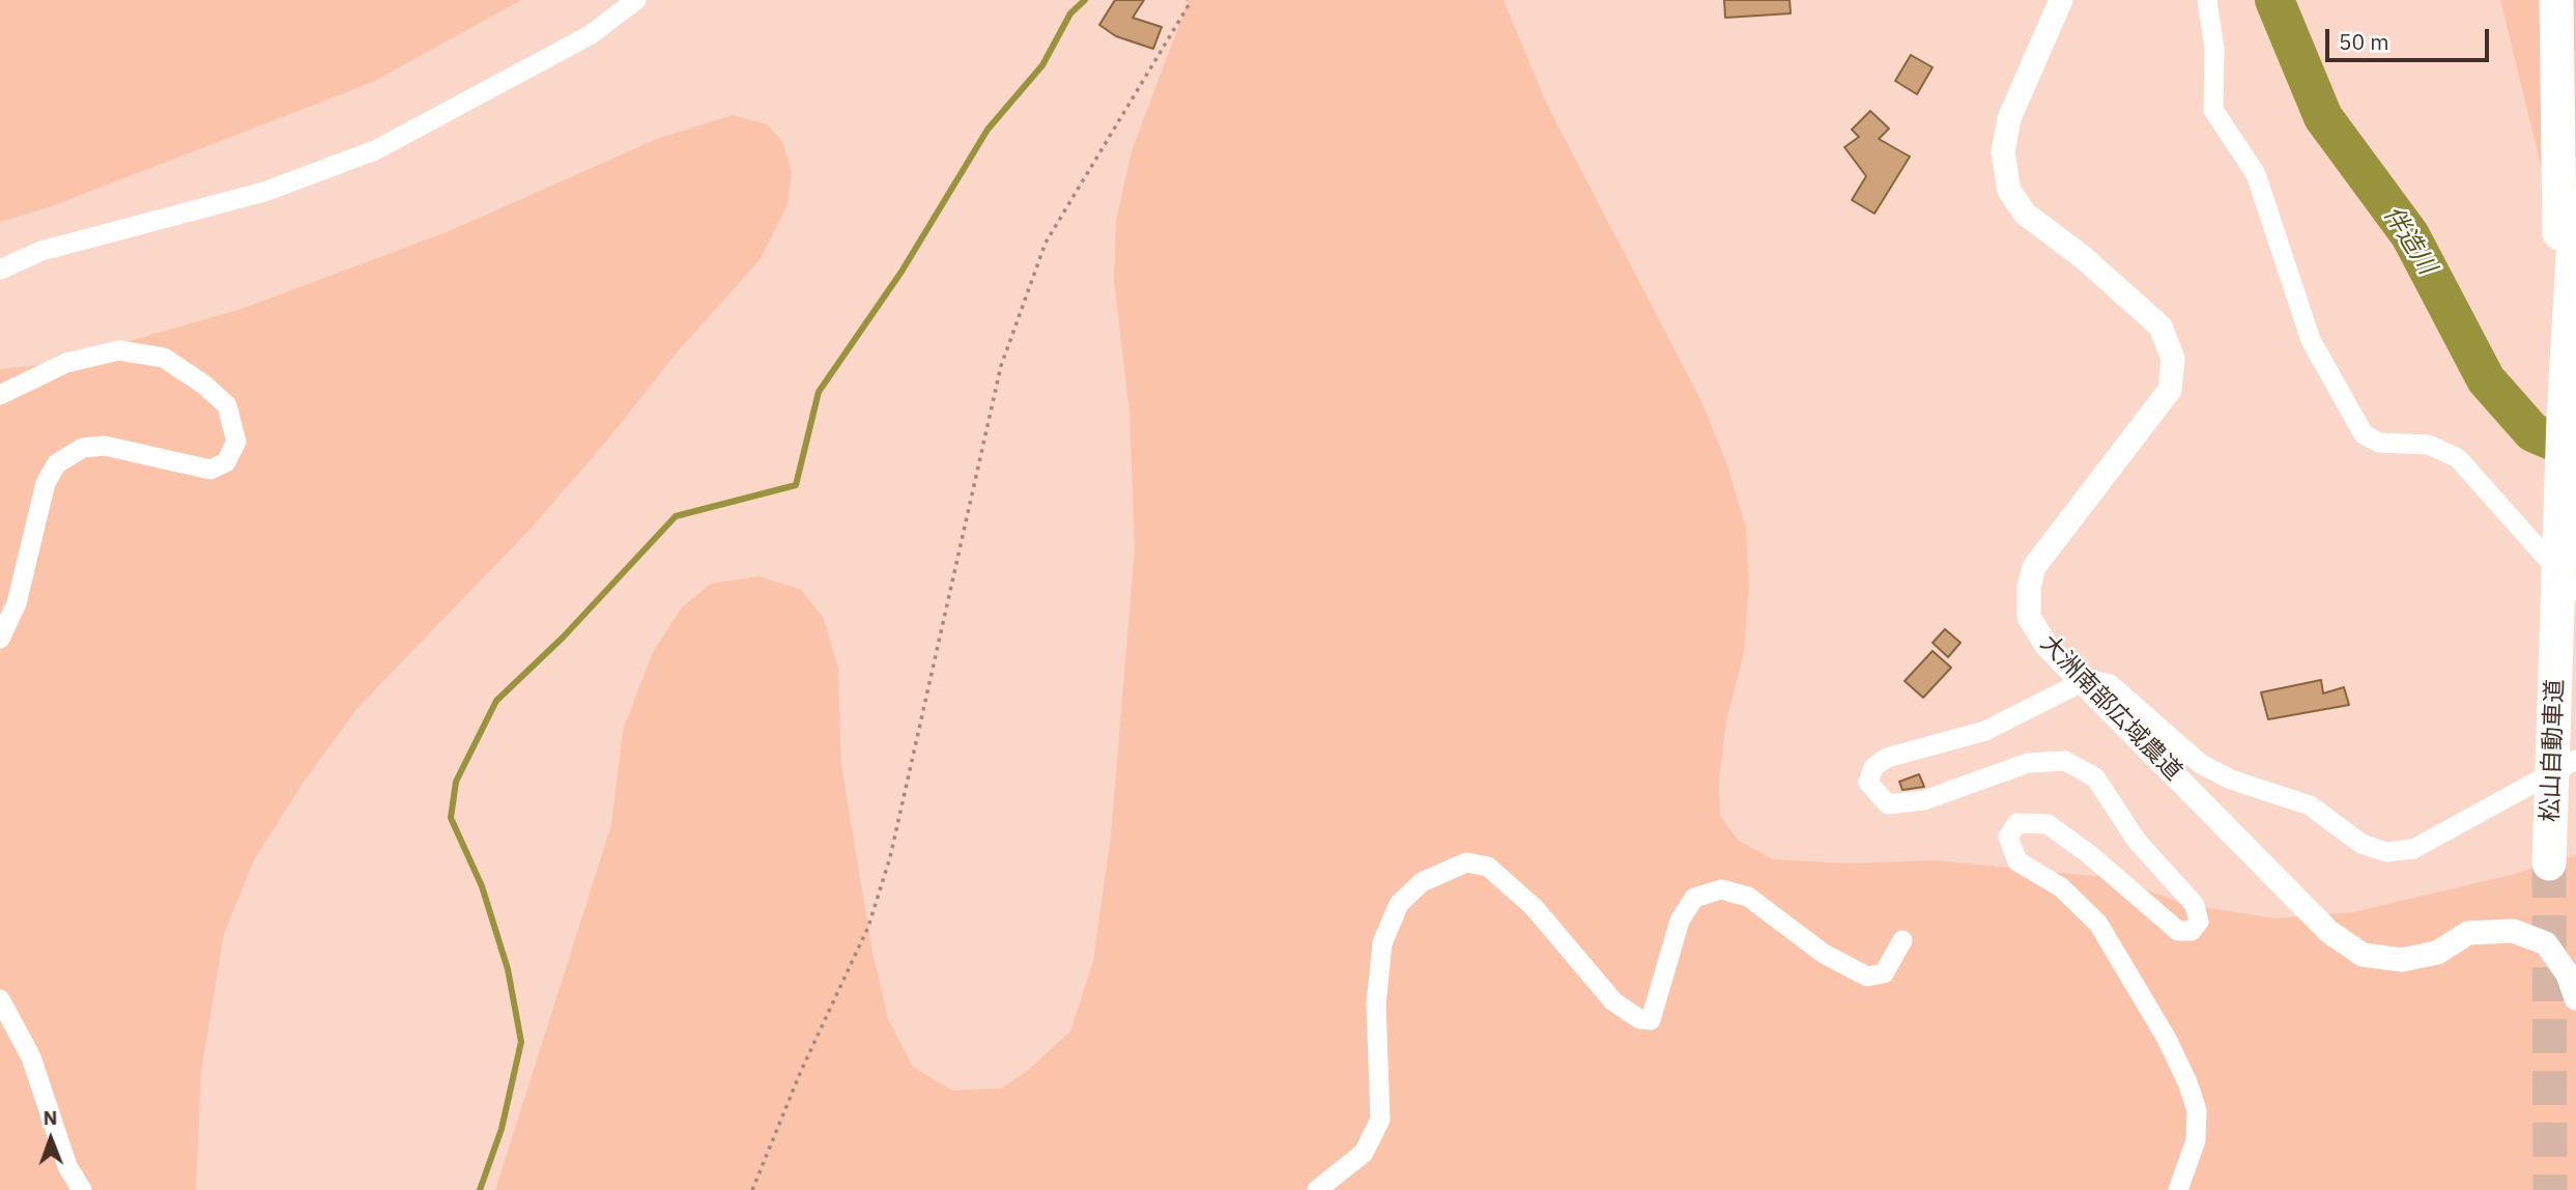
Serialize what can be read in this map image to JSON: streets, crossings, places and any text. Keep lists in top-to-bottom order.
{
  "streets": {
    "highway": ["松山自動車道"],
    "street": ["大洲南部広域農道"]
  },
  "water": ["伴造川"],
  "scale_bar": "50 m",
  "north": "top"
}
